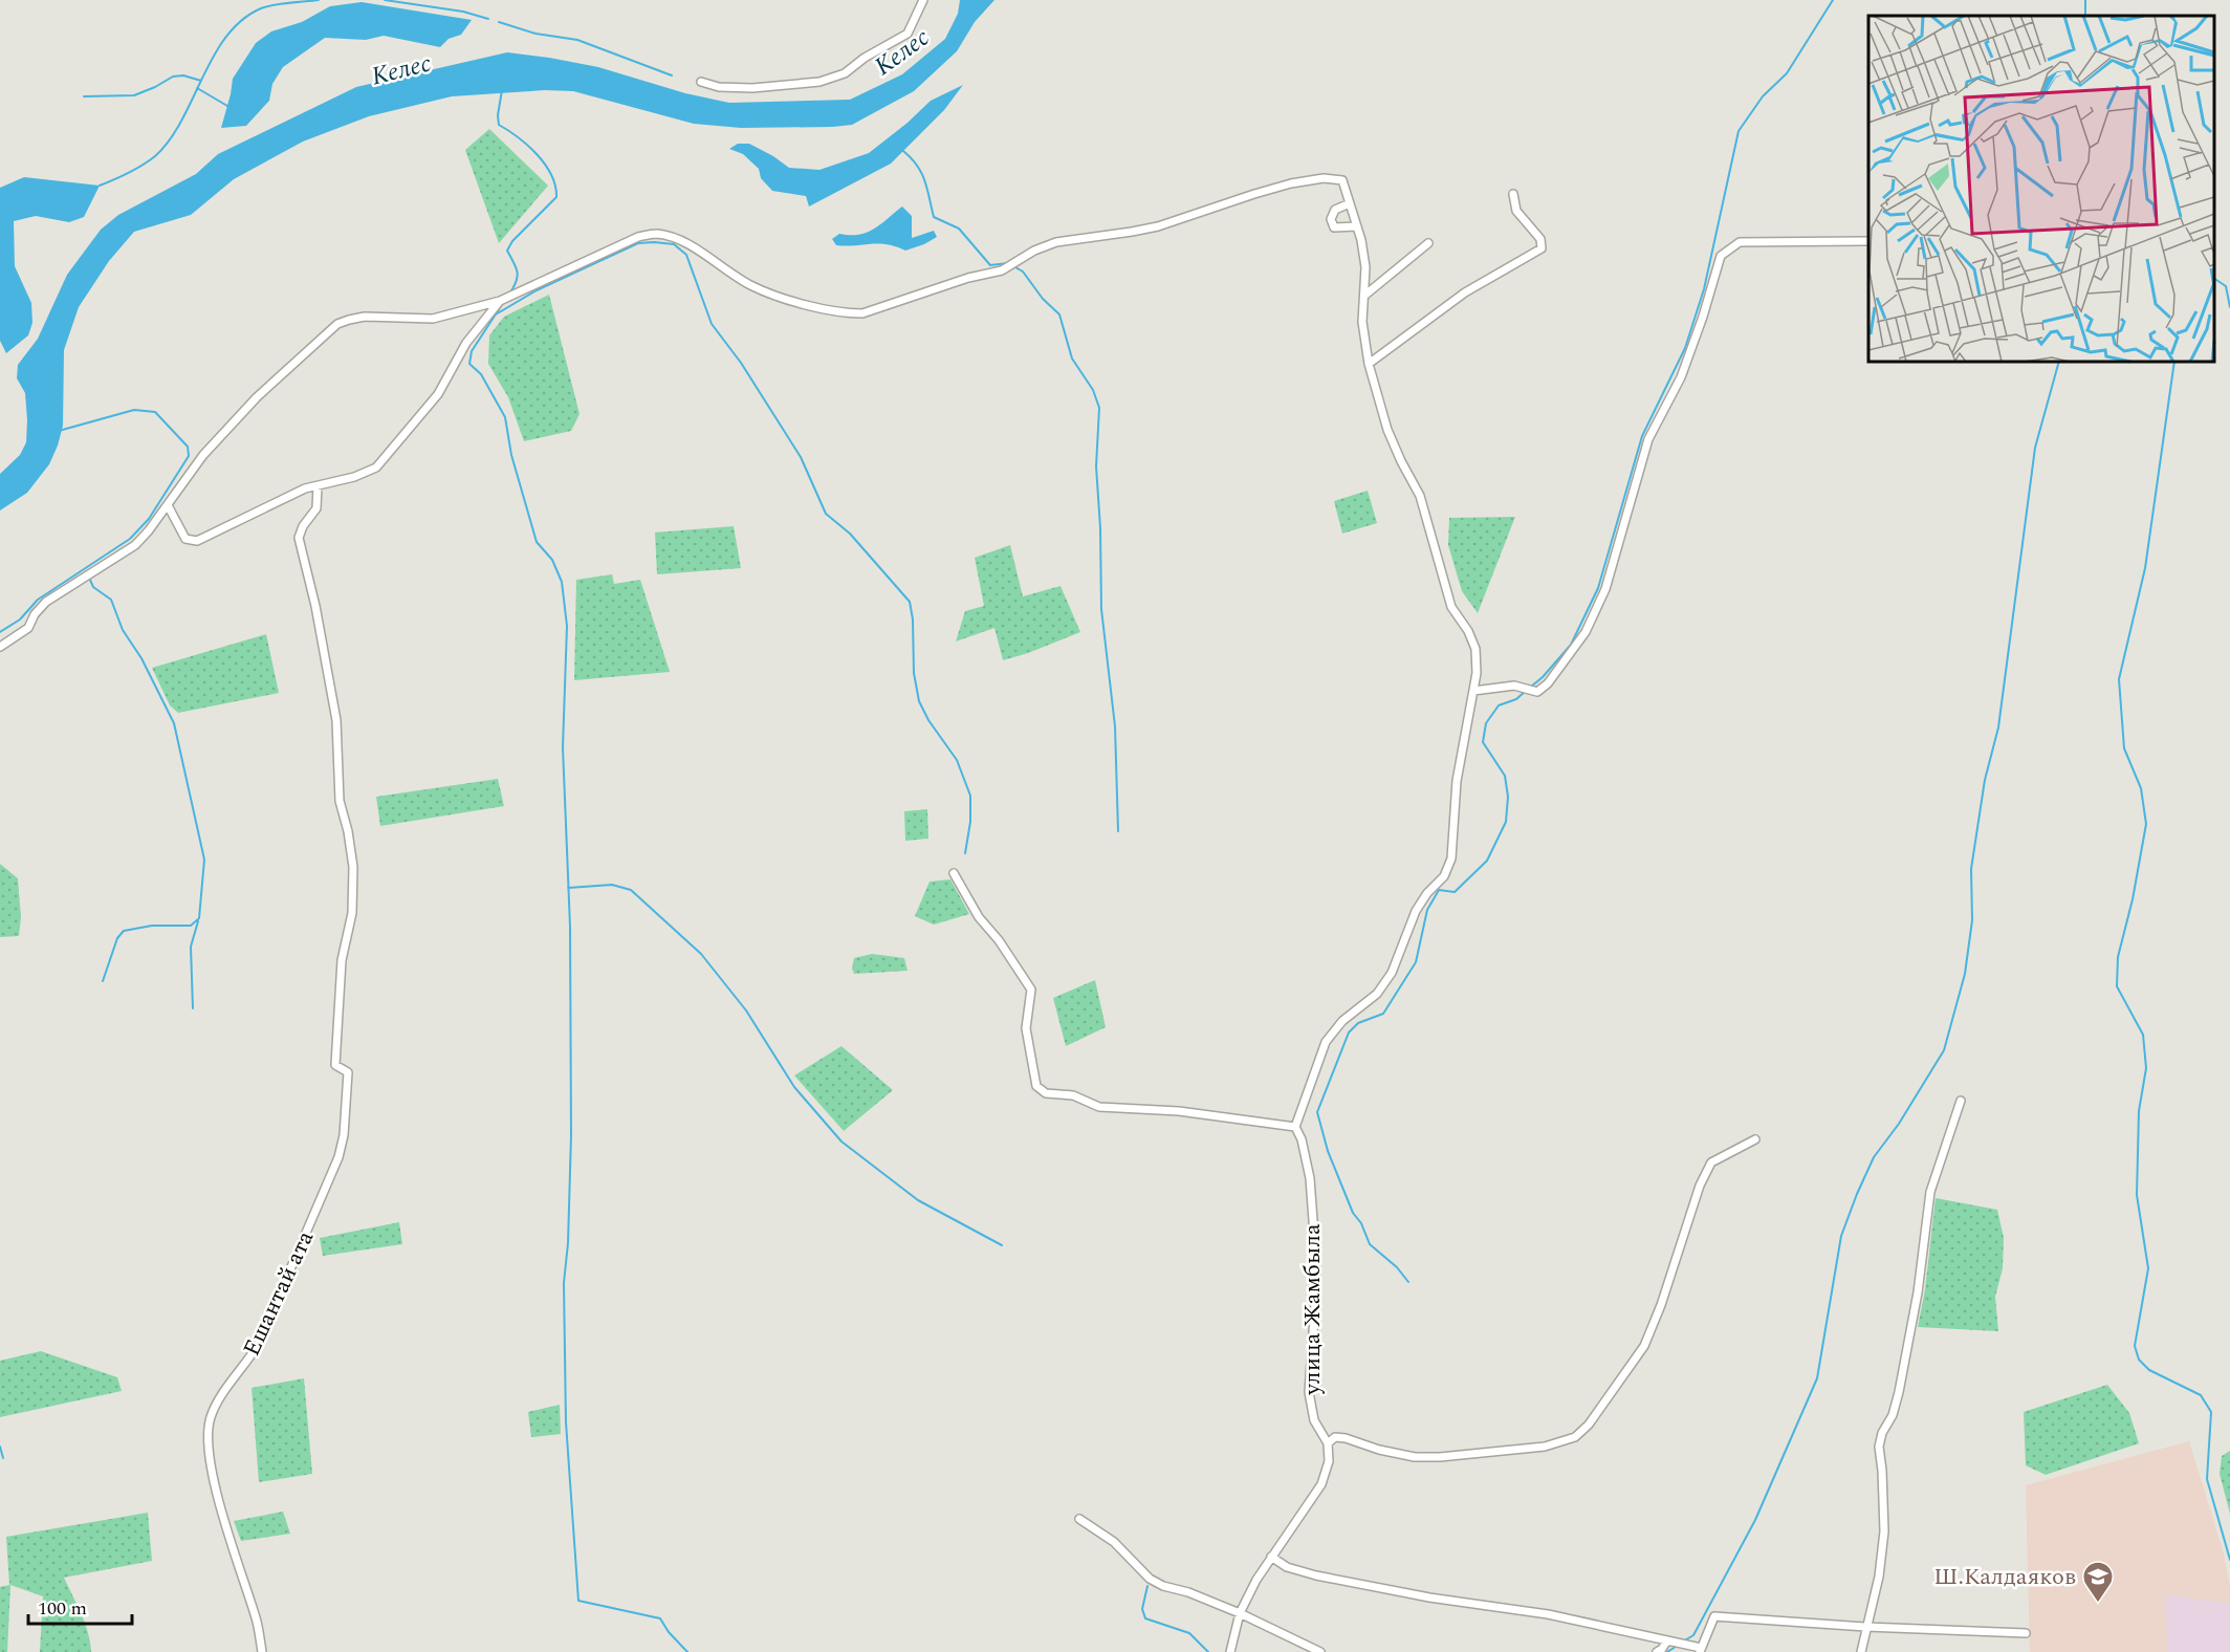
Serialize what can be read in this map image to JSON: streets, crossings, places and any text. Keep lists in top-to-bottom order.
{
  "streets": {
    "street": ["Ешантай ата", "улица Жамбыла"]
  },
  "water": ["Келес"],
  "places": {
    "school or university": ["Ш.Калдаяков"]
  },
  "scale_bar": "100 m"
}
